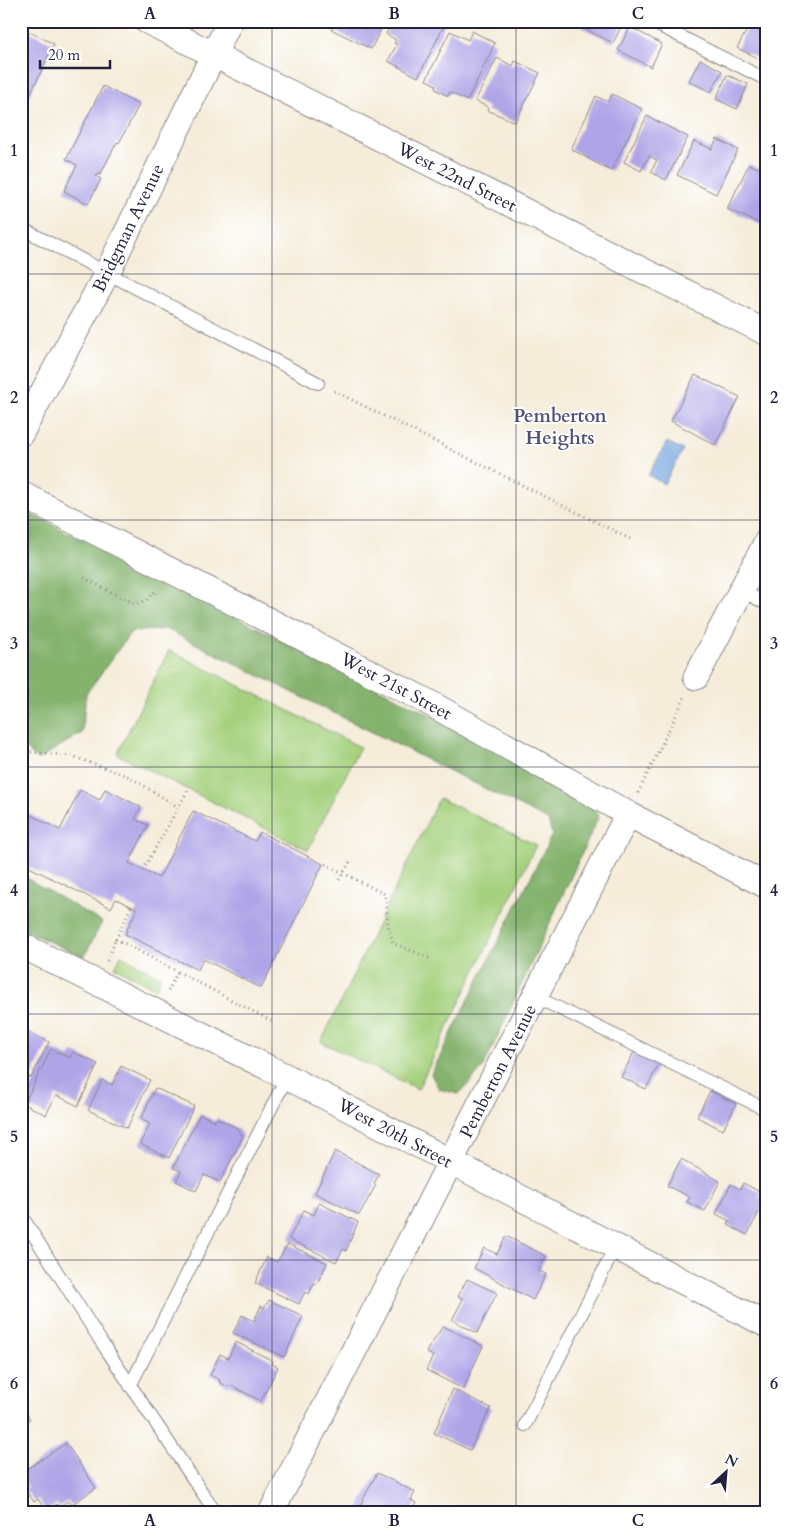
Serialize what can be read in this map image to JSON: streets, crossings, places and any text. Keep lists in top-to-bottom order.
{
  "streets": {
    "street": [
      "West 22nd Street",
      "Bridgman Avenue",
      "West 21st Street",
      "Pemberton Avenue",
      "West 20th Street"
    ]
  },
  "crossings": [
    ["West 22nd Street", "Bridgman Avenue"],
    ["West 21st Street", "Pemberton Avenue"],
    ["Pemberton Avenue", "West 20th Street"]
  ],
  "districts": ["Pemberton Heights"],
  "scale_bar": "20 m",
  "north": "top right",
  "grid": {
    "columns": ["A", "B", "C"],
    "rows": [
      "1",
      "2",
      "3",
      "4",
      "5",
      "6"
    ]
  }
}
